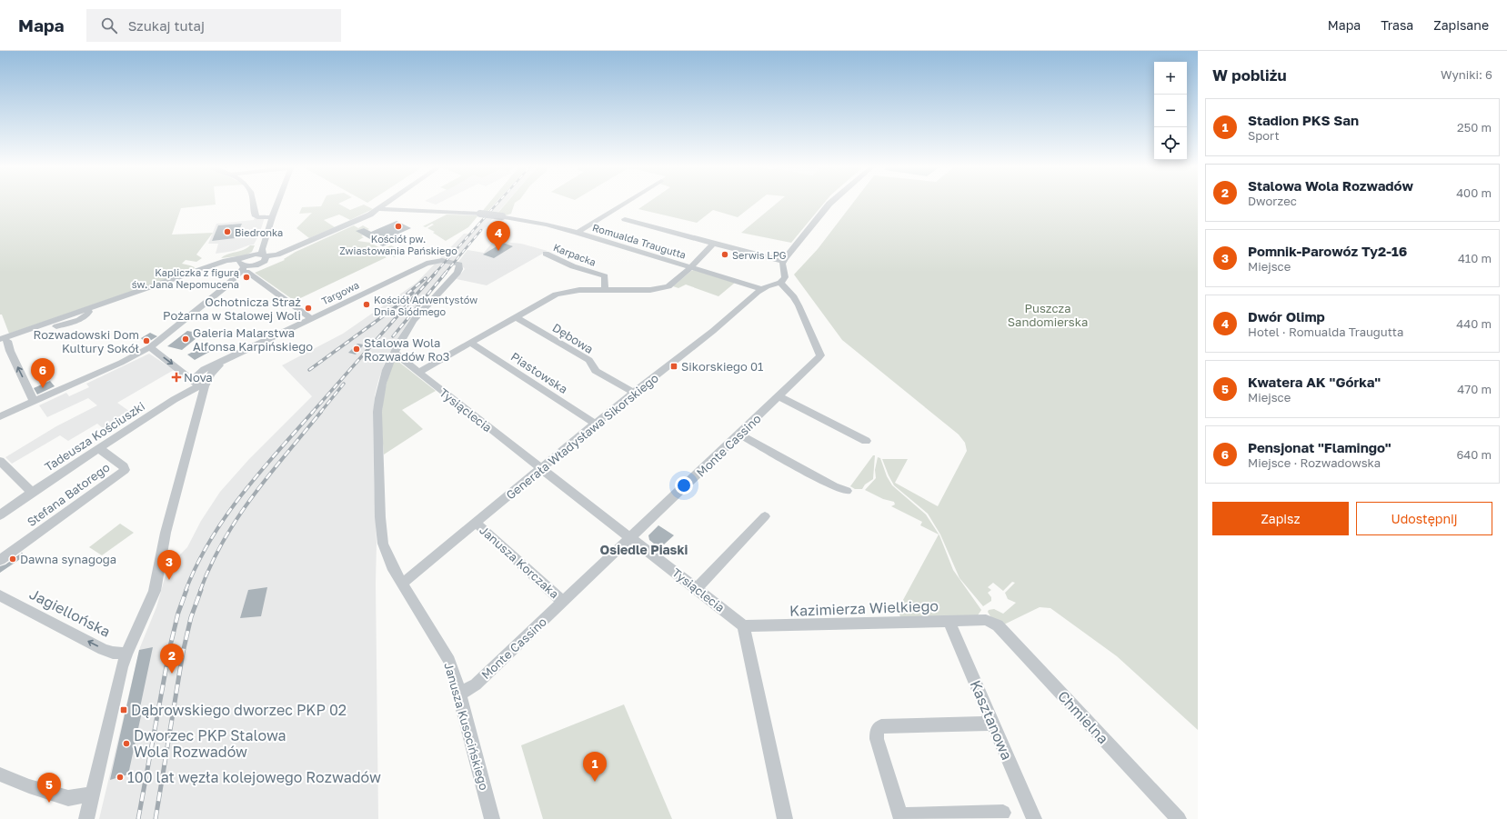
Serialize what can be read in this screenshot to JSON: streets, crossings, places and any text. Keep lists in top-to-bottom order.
{
  "streets": {
    "street": [
      "Romualda Traugutta",
      "Karpacka",
      "Targowa",
      "Dębowa",
      "Piastowska",
      "Tysiąclecia",
      "Tadeusza Kościuszki",
      "Generała Władysława Sikorskiego",
      "Monte Cassino",
      "Stefana Batorego",
      "Janusza Korczaka",
      "Kazimierza Wielkiego",
      "Jagiellońska",
      "Chmielna",
      "Kasztanowa",
      "Janusza Kusocińskiego"
    ]
  },
  "crossings": [
    ["Romualda Traugutta", "Generała Władysława Sikorskiego"],
    ["Targowa", "Tadeusza Kościuszki"],
    ["Targowa", "Janusza Kusocińskiego"],
    ["Dębowa", "Generała Władysława Sikorskiego"],
    ["Piastowska", "Generała Władysława Sikorskiego"],
    ["Tysiąclecia", "Generała Władysława Sikorskiego"],
    ["Tysiąclecia", "Monte Cassino"],
    ["Tysiąclecia", "Kazimierza Wielkiego"],
    ["Tysiąclecia", "Janusza Kusocińskiego"],
    ["Tadeusza Kościuszki", "Stefana Batorego"],
    ["Generała Władysława Sikorskiego", "Janusza Korczaka"],
    ["Generała Władysława Sikorskiego", "Janusza Kusocińskiego"],
    ["Monte Cassino", "Janusza Korczaka"],
    ["Monte Cassino", "Janusza Kusocińskiego"],
    ["Kazimierza Wielkiego", "Chmielna"],
    ["Kazimierza Wielkiego", "Kasztanowa"]
  ],
  "one_way": ["Jagiellońska"],
  "districts": ["Osiedle Piaski"],
  "parks": ["Puszcza Sandomierska"],
  "places": {
    "other": [
      "Kościół pw. Zwiastowania Pańskiego",
      "Biedronka",
      "Serwis LPG",
      "Kapliczka z figurą św. Jana Nepomucena",
      "Kościół Adwentystów Dnia Siódmego",
      "Ochotnicza Straż Pożarna w Stalowej Woli",
      "Galeria Malarstwa Alfonsa Karpińskiego",
      "Rozwadowski Dom Kultury Sokół",
      "Stalowa Wola Rozwadów Ro3",
      "Dawna synagoga",
      "Dworzec PKP Stalowa Wola Rozwadów",
      "100 lat węzła kolejowego Rozwadów"
    ],
    "transit": ["Sikorskiego 01", "Dąbrowskiego dworzec PKP 02"],
    "health": ["Nova"]
  },
  "page": {
    "header": "Mapa",
    "search": "Szukaj tutaj",
    "nav": ["Mapa", "Trasa", "Zapisane"],
    "heading": ["W pobliżu", "Wyniki: 6"],
    "map_buttons": ["+", "−"],
    "list": [
      {
        "mark": "1",
        "name": "Stadion PKS San",
        "note": "Sport",
        "value": "250 m"
      },
      {
        "mark": "2",
        "name": "Stalowa Wola Rozwadów",
        "note": "Dworzec",
        "value": "400 m"
      },
      {
        "mark": "3",
        "name": "Pomnik-Parowóz Ty2-16",
        "note": "Miejsce",
        "value": "410 m"
      },
      {
        "mark": "4",
        "name": "Dwór Olimp",
        "note": "Hotel · Romualda Traugutta",
        "value": "440 m"
      },
      {
        "mark": "5",
        "name": "Kwatera AK \"Górka\"",
        "note": "Miejsce",
        "value": "470 m"
      },
      {
        "mark": "6",
        "name": "Pensjonat \"Flamingo\"",
        "note": "Miejsce · Rozwadowska",
        "value": "640 m"
      }
    ],
    "pins": [
      "4",
      "6",
      "3",
      "2",
      "1",
      "5"
    ],
    "buttons": ["Zapisz", "Udostępnij"]
  }
}
